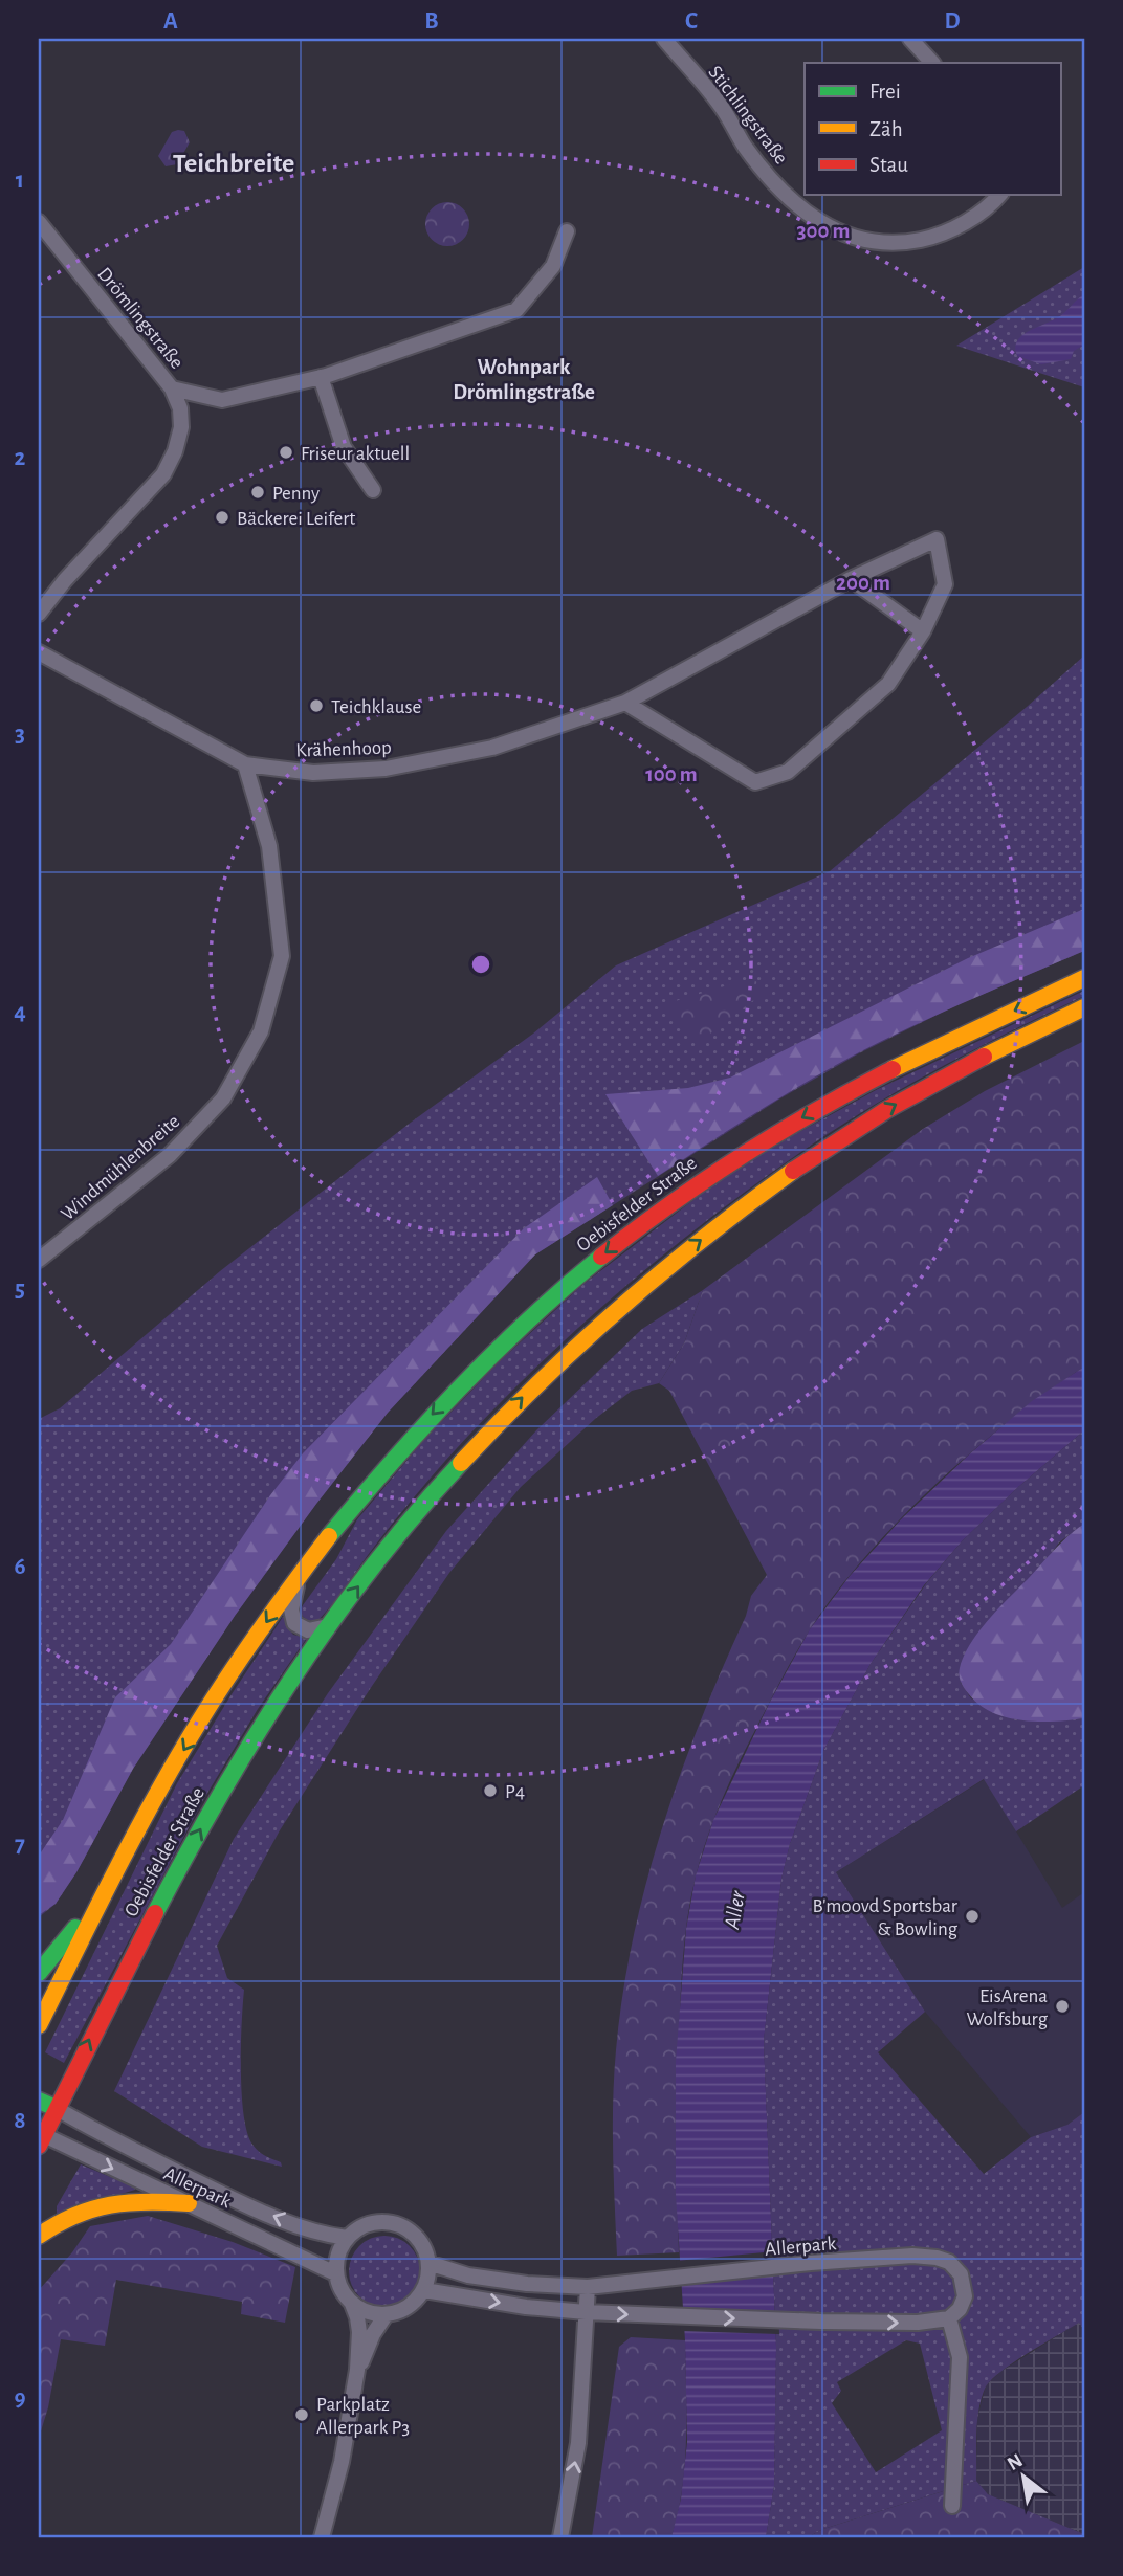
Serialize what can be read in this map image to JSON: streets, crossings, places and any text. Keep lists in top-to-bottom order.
{
  "streets": {
    "main road": ["Oebisfelder Straße"],
    "street": [
      "Stichlingstraße",
      "Drömlingstraße",
      "Krähenhoop",
      "Windmühlenbreite",
      "Allerpark"
    ]
  },
  "crossings": [
    ["Krähenhoop", "Windmühlenbreite"],
    ["Oebisfelder Straße", "Allerpark"]
  ],
  "districts": ["Teichbreite", "Wohnpark Drömlingstraße"],
  "water": ["Aller"],
  "places": [
    "Friseur aktuell",
    "Penny",
    "Bäckerei Leifert",
    "Teichklause",
    "P4",
    "B'moovd Sportsbar & Bowling",
    "EisArena Wolfsburg",
    "Parkplatz Allerpark P3"
  ],
  "legend": ["Frei", "Zäh", "Stau"],
  "north": "top left",
  "grid": {
    "columns": [
      "A",
      "B",
      "C",
      "D"
    ],
    "rows": [
      "1",
      "2",
      "3",
      "4",
      "5",
      "6",
      "7",
      "8",
      "9"
    ]
  },
  "rings": ["300 m", "200 m", "100 m"]
}
